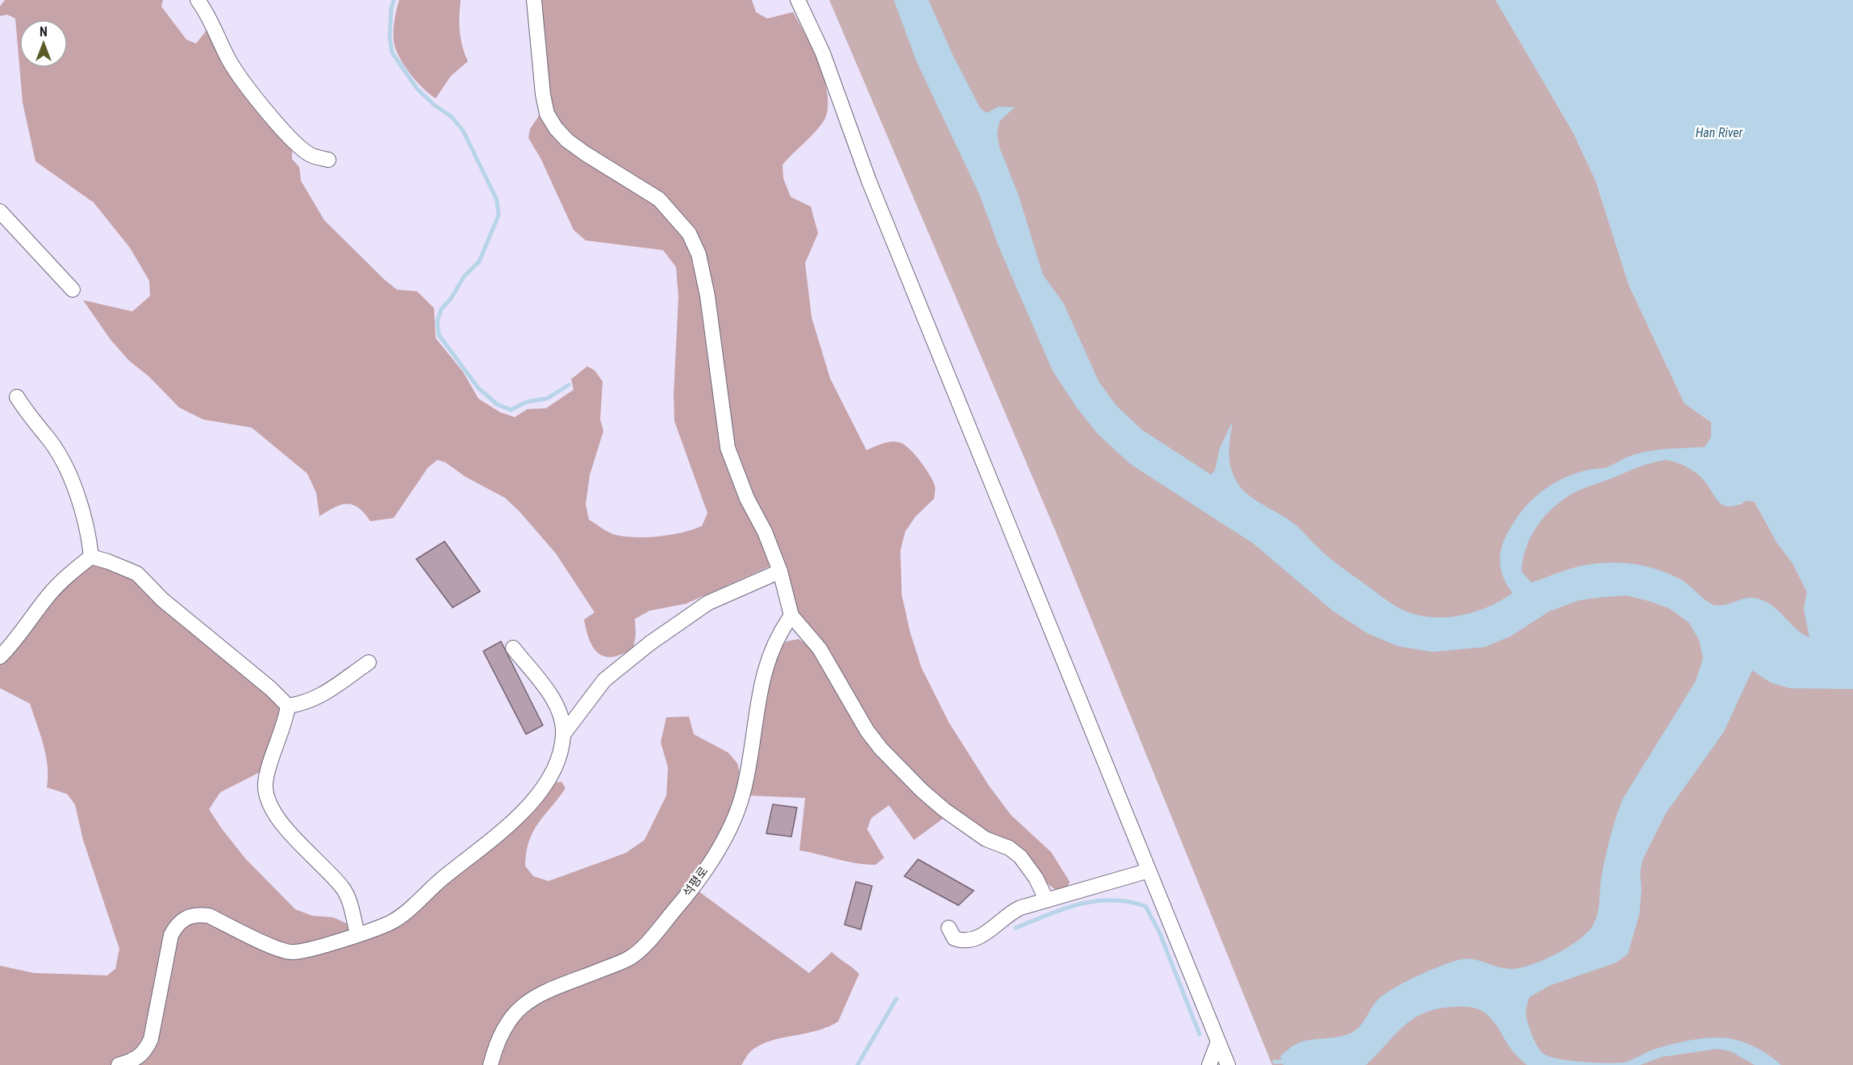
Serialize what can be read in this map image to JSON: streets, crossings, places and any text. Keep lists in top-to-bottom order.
{
  "streets": {
    "street": ["석평로"]
  },
  "water": ["Han River"],
  "north": "top"
}
